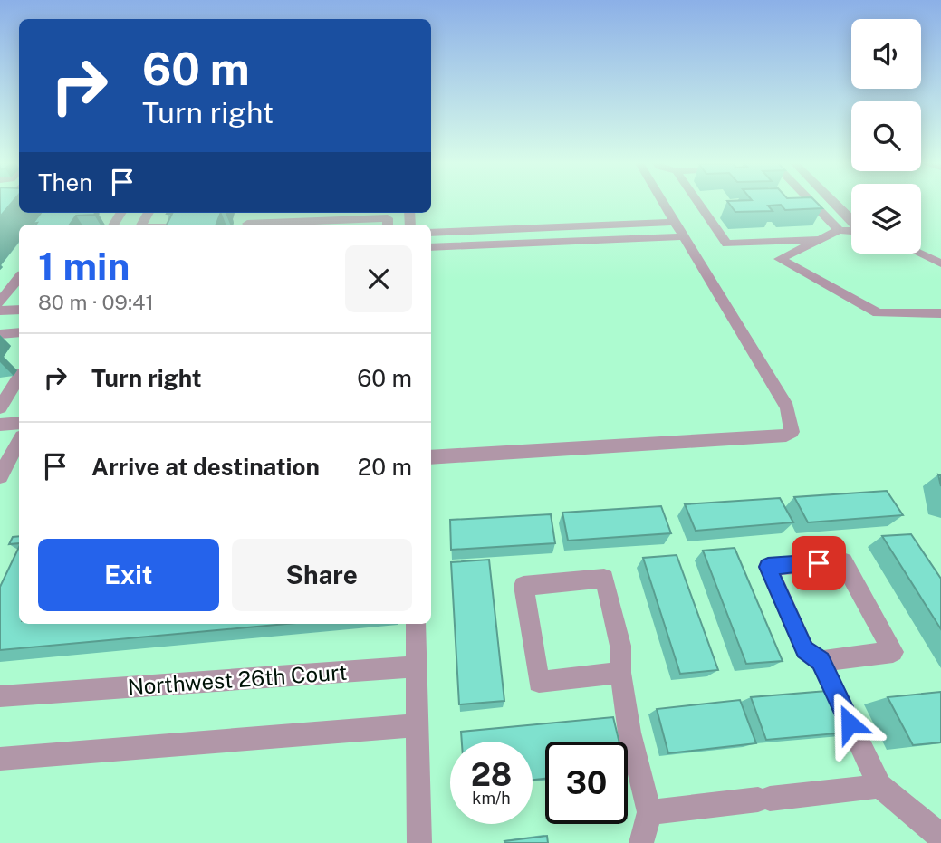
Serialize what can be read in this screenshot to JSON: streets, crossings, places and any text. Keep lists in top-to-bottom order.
{
  "streets": {
    "street": ["Northwest 26th Court"]
  },
  "page": {
    "turn": ["60 m", "Turn right"],
    "then": "Then",
    "heading": ["1 min", "80 m · 09:41"],
    "list": [
      {
        "name": "Turn right",
        "value": "60 m"
      },
      {
        "name": "Arrive at destination",
        "value": "20 m"
      }
    ],
    "buttons": ["Exit", "Share"],
    "speed": "28 km/h",
    "limit": "30"
  }
}
